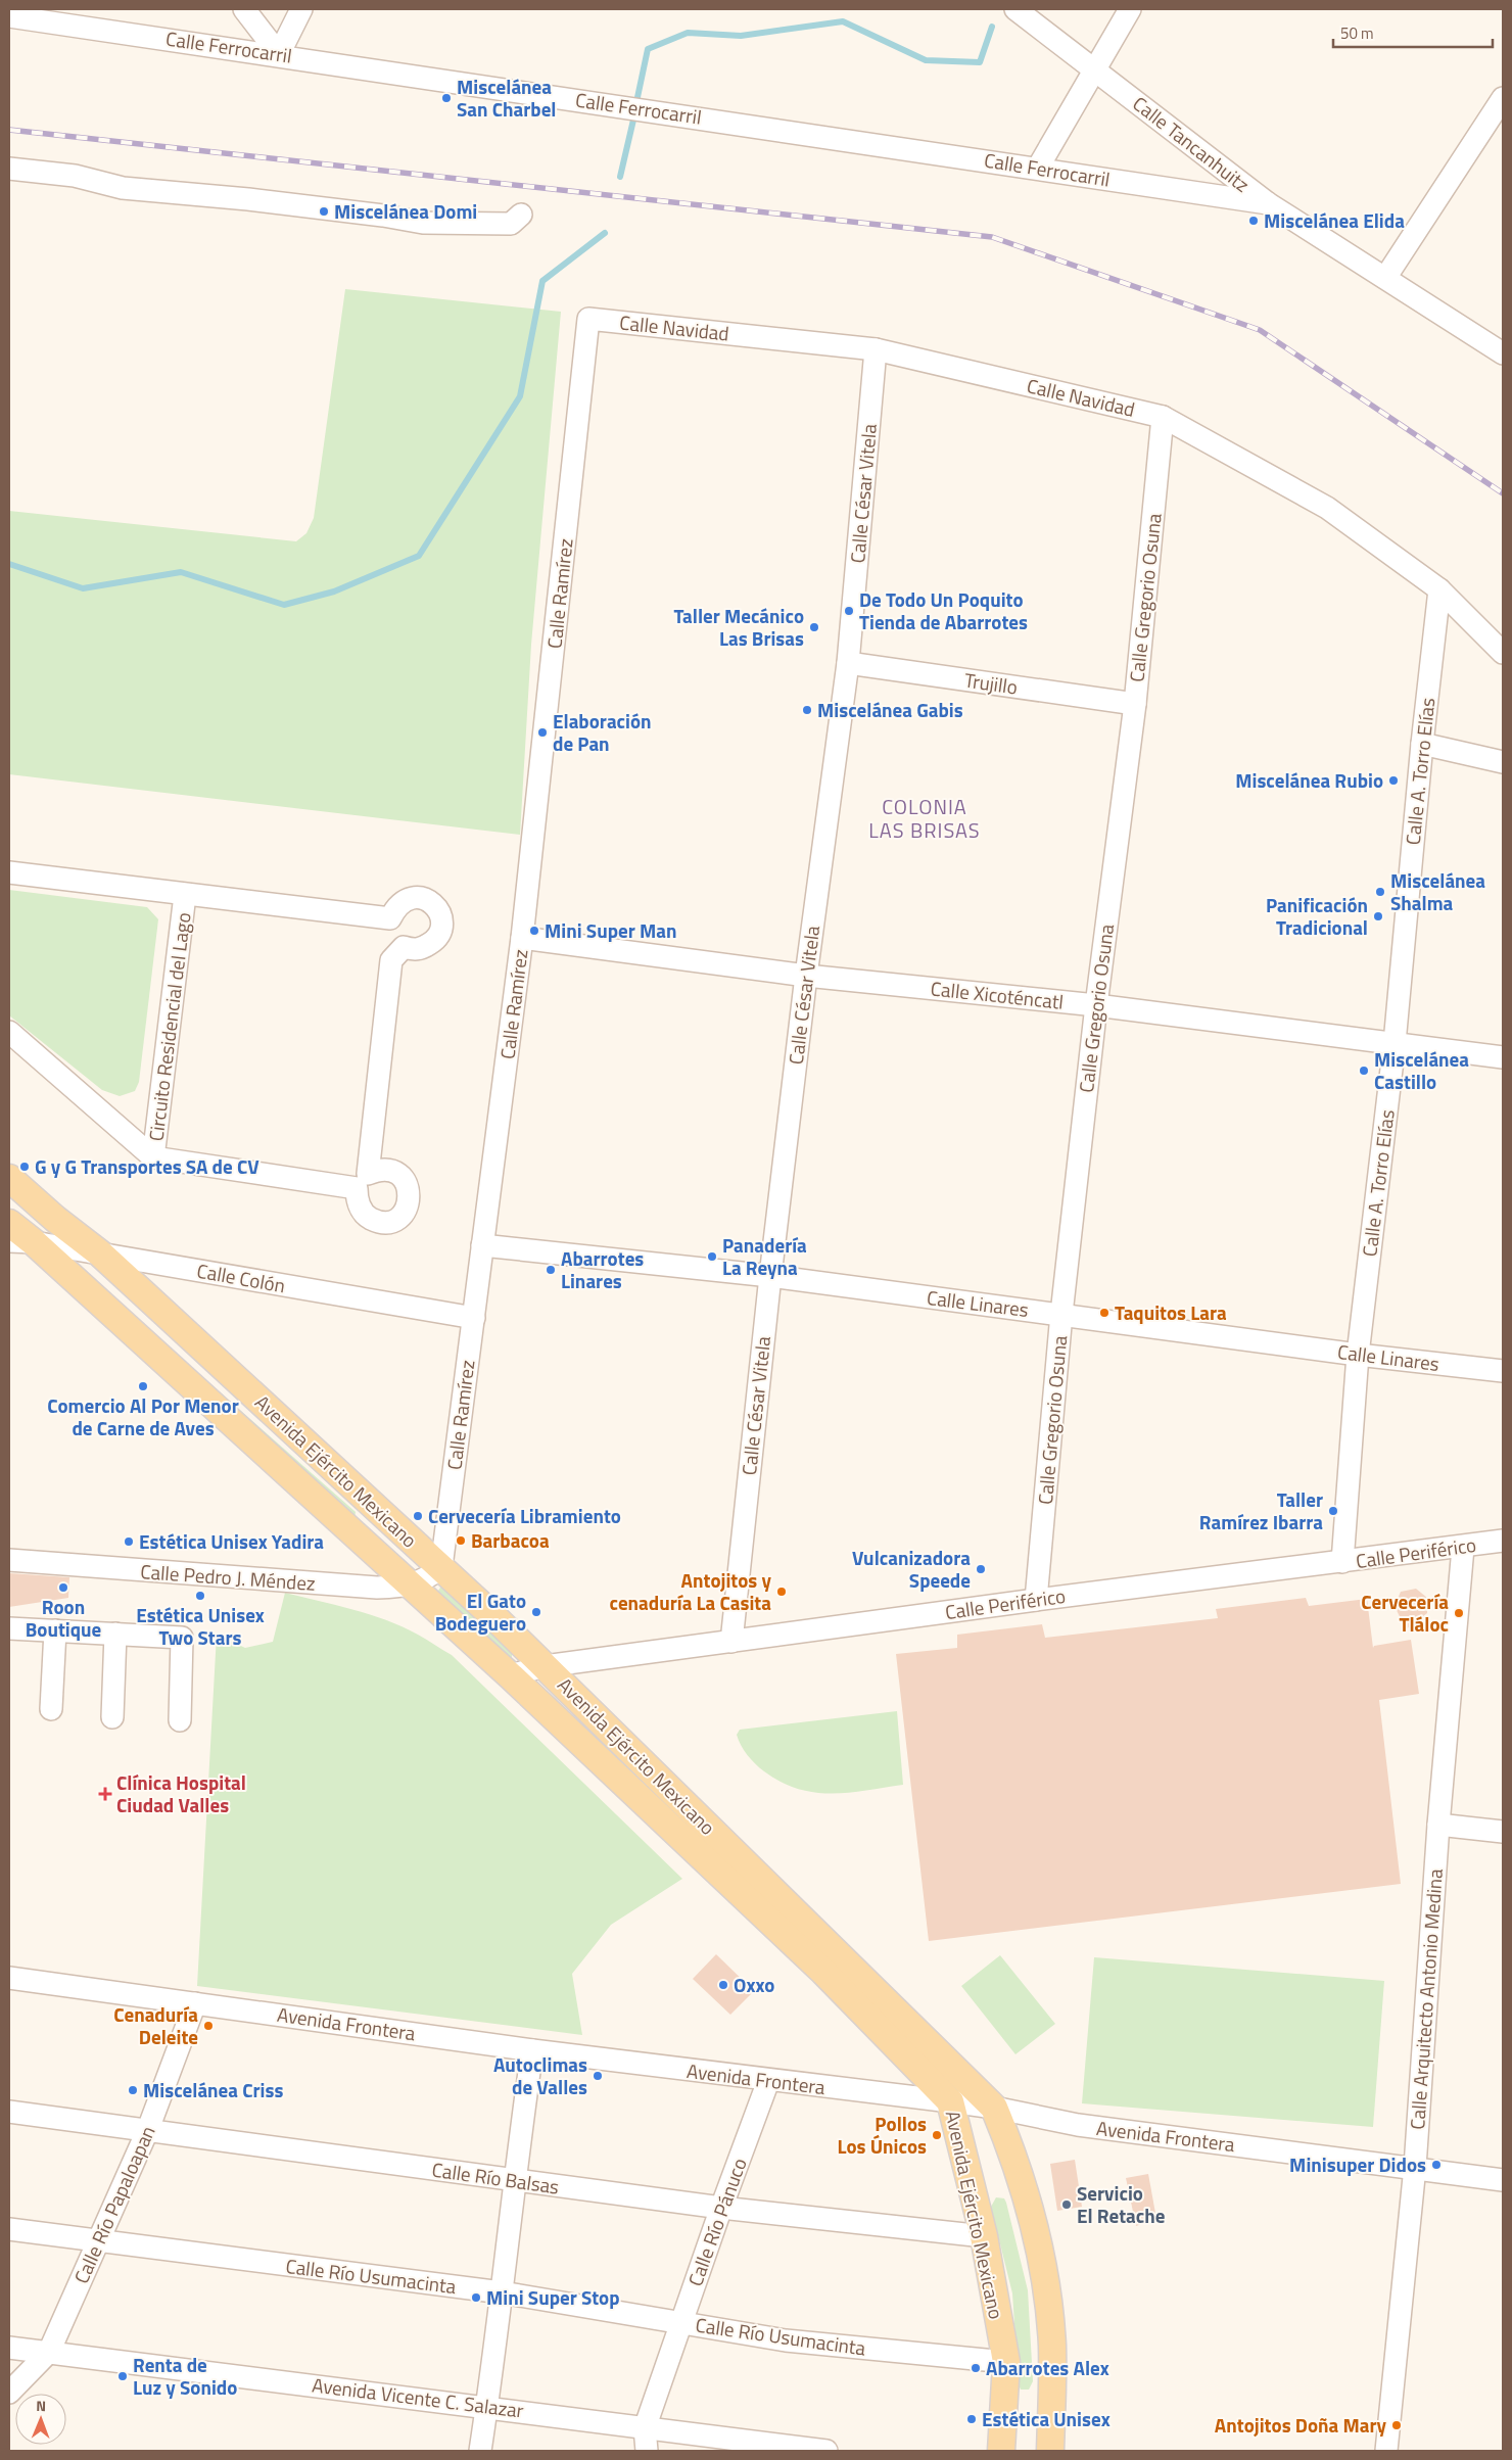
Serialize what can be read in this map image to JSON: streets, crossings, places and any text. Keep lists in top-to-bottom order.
{
  "streets": {
    "main road": ["Avenida Ejército Mexicano"],
    "street": [
      "Calle Ferrocarril",
      "Calle Tancanhuitz",
      "Calle Navidad",
      "Calle César Vitela",
      "Calle Ramírez",
      "Calle Gregorio Osuna",
      "Trujillo",
      "Calle A. Torro Elías",
      "Calle Xicoténcatl",
      "Circuito Residencial del Lago",
      "Calle Colón",
      "Calle Linares",
      "Calle Periférico",
      "Calle Pedro J. Méndez",
      "Calle Arquitecto Antonio Medina",
      "Avenida Frontera",
      "Calle Río Balsas",
      "Calle Río Papaloapan",
      "Calle Río Pánuco",
      "Calle Río Usumacinta",
      "Avenida Vicente C. Salazar"
    ]
  },
  "crossings": [
    ["Calle Ferrocarril", "Calle Tancanhuitz"],
    ["Calle Navidad", "Calle César Vitela"],
    ["Calle Navidad", "Calle Ramírez"],
    ["Calle Navidad", "Calle Gregorio Osuna"],
    ["Calle Navidad", "Calle A. Torro Elías"],
    ["Calle César Vitela", "Trujillo"],
    ["Calle César Vitela", "Calle Xicoténcatl"],
    ["Calle César Vitela", "Calle Linares"],
    ["Calle César Vitela", "Calle Periférico"],
    ["Calle Ramírez", "Calle Xicoténcatl"],
    ["Calle Ramírez", "Calle Colón"],
    ["Calle Ramírez", "Calle Linares"],
    ["Calle Ramírez", "Avenida Ejército Mexicano"],
    ["Calle Ramírez", "Calle Pedro J. Méndez"],
    ["Calle Gregorio Osuna", "Trujillo"],
    ["Calle Gregorio Osuna", "Calle Xicoténcatl"],
    ["Calle Gregorio Osuna", "Calle Linares"],
    ["Calle Gregorio Osuna", "Calle Periférico"],
    ["Calle A. Torro Elías", "Calle Xicoténcatl"],
    ["Calle A. Torro Elías", "Calle Linares"],
    ["Calle A. Torro Elías", "Calle Periférico"],
    ["Calle Colón", "Avenida Ejército Mexicano"],
    ["Avenida Ejército Mexicano", "Calle Periférico"],
    ["Avenida Ejército Mexicano", "Calle Pedro J. Méndez"],
    ["Avenida Ejército Mexicano", "Avenida Frontera"],
    ["Avenida Ejército Mexicano", "Calle Río Balsas"],
    ["Avenida Ejército Mexicano", "Calle Río Usumacinta"],
    ["Calle Periférico", "Calle Arquitecto Antonio Medina"],
    ["Calle Arquitecto Antonio Medina", "Avenida Frontera"],
    ["Avenida Frontera", "Calle Río Papaloapan"],
    ["Avenida Frontera", "Calle Río Pánuco"],
    ["Calle Río Balsas", "Calle Río Papaloapan"],
    ["Calle Río Balsas", "Calle Río Pánuco"],
    ["Calle Río Papaloapan", "Calle Río Usumacinta"],
    ["Calle Río Papaloapan", "Avenida Vicente C. Salazar"],
    ["Calle Río Pánuco", "Calle Río Usumacinta"],
    ["Calle Río Pánuco", "Avenida Vicente C. Salazar"]
  ],
  "districts": ["COLONIA LAS BRISAS"],
  "places": {
    "other": [
      "Miscelánea San Charbel",
      "Miscelánea Domi",
      "Miscelánea Elida",
      "De Todo Un Poquito Tienda de Abarrotes",
      "Taller Mecánico Las Brisas",
      "Miscelánea Gabis",
      "Elaboración de Pan",
      "Miscelánea Rubio",
      "Miscelánea Shalma",
      "Panificación Tradicional",
      "Mini Super Man",
      "Miscelánea Castillo",
      "G y G Transportes SA de CV",
      "Panadería La Reyna",
      "Abarrotes Linares",
      "Taquitos Lara",
      "Comercio Al Por Menor de Carne de Aves",
      "Taller Ramírez Ibarra",
      "Cervecería Libramiento",
      "Barbacoa",
      "Estética Unisex Yadira",
      "Vulcanizadora Speede",
      "Roon Boutique",
      "Antojitos y cenaduría La Casita",
      "Estética Unisex Two Stars",
      "El Gato Bodeguero",
      "Cervecería Tláloc",
      "Oxxo",
      "Cenaduría Deleite",
      "Autoclimas de Valles",
      "Miscelánea Criss",
      "Pollos Los Únicos",
      "Minisuper Didos",
      "Servicio El Retache",
      "Mini Super Stop",
      "Abarrotes Alex",
      "Renta de Luz y Sonido",
      "Estética Unisex",
      "Antojitos Doña Mary"
    ],
    "health": ["Clínica Hospital Ciudad Valles"]
  },
  "scale_bar": "50 m",
  "north": "top"
}
